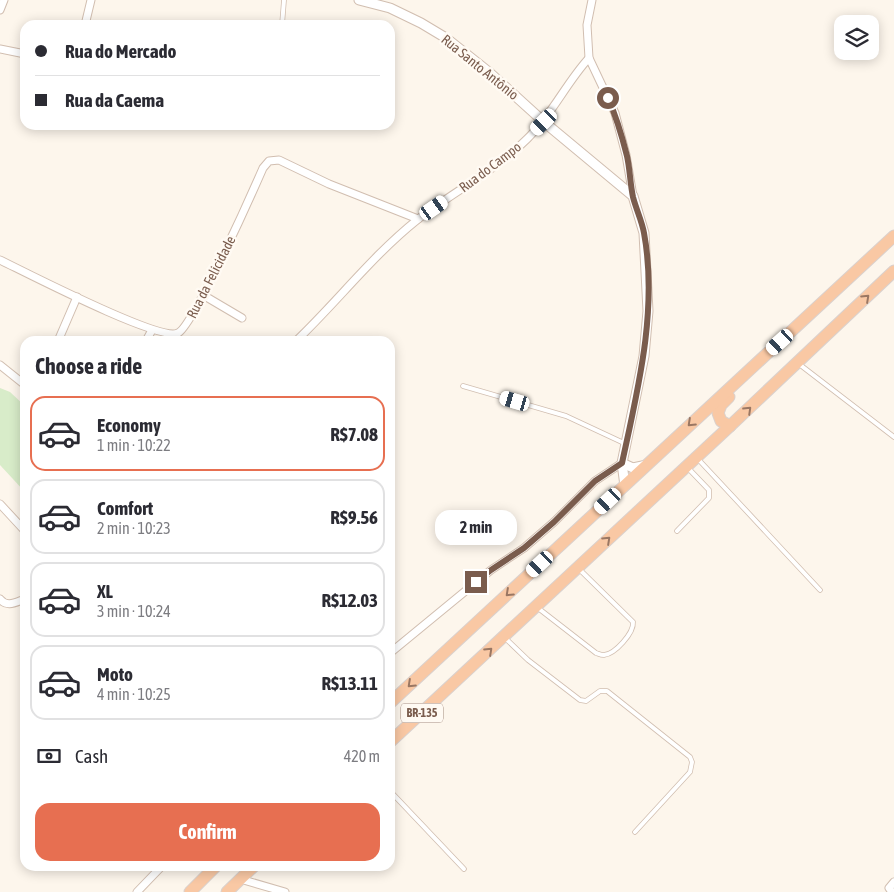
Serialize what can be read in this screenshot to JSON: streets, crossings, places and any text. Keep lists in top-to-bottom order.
{
  "streets": {
    "highway": ["BR-135"],
    "street": ["Rua Santo Antônio", "Rua do Campo", "Rua da Felicidade"]
  },
  "crossings": [
    ["Rua Santo Antônio", "Rua do Campo"],
    ["Rua do Campo", "Rua da Felicidade"]
  ],
  "page": {
    "banner": ["Rua do Mercado", "Rua da Caema"],
    "heading": "Choose a ride",
    "list": [
      {
        "name": "Economy",
        "note": "1 min · 10:22",
        "value": "R$7.08"
      },
      {
        "name": "Comfort",
        "note": "2 min · 10:23",
        "value": "R$9.56"
      },
      {
        "name": "XL",
        "note": "3 min · 10:24",
        "value": "R$12.03"
      },
      {
        "name": "Moto",
        "note": "4 min · 10:25",
        "value": "R$13.11"
      }
    ],
    "bubble": "2 min",
    "pay": ["Cash", "420 m"],
    "buttons": "Confirm"
  }
}
